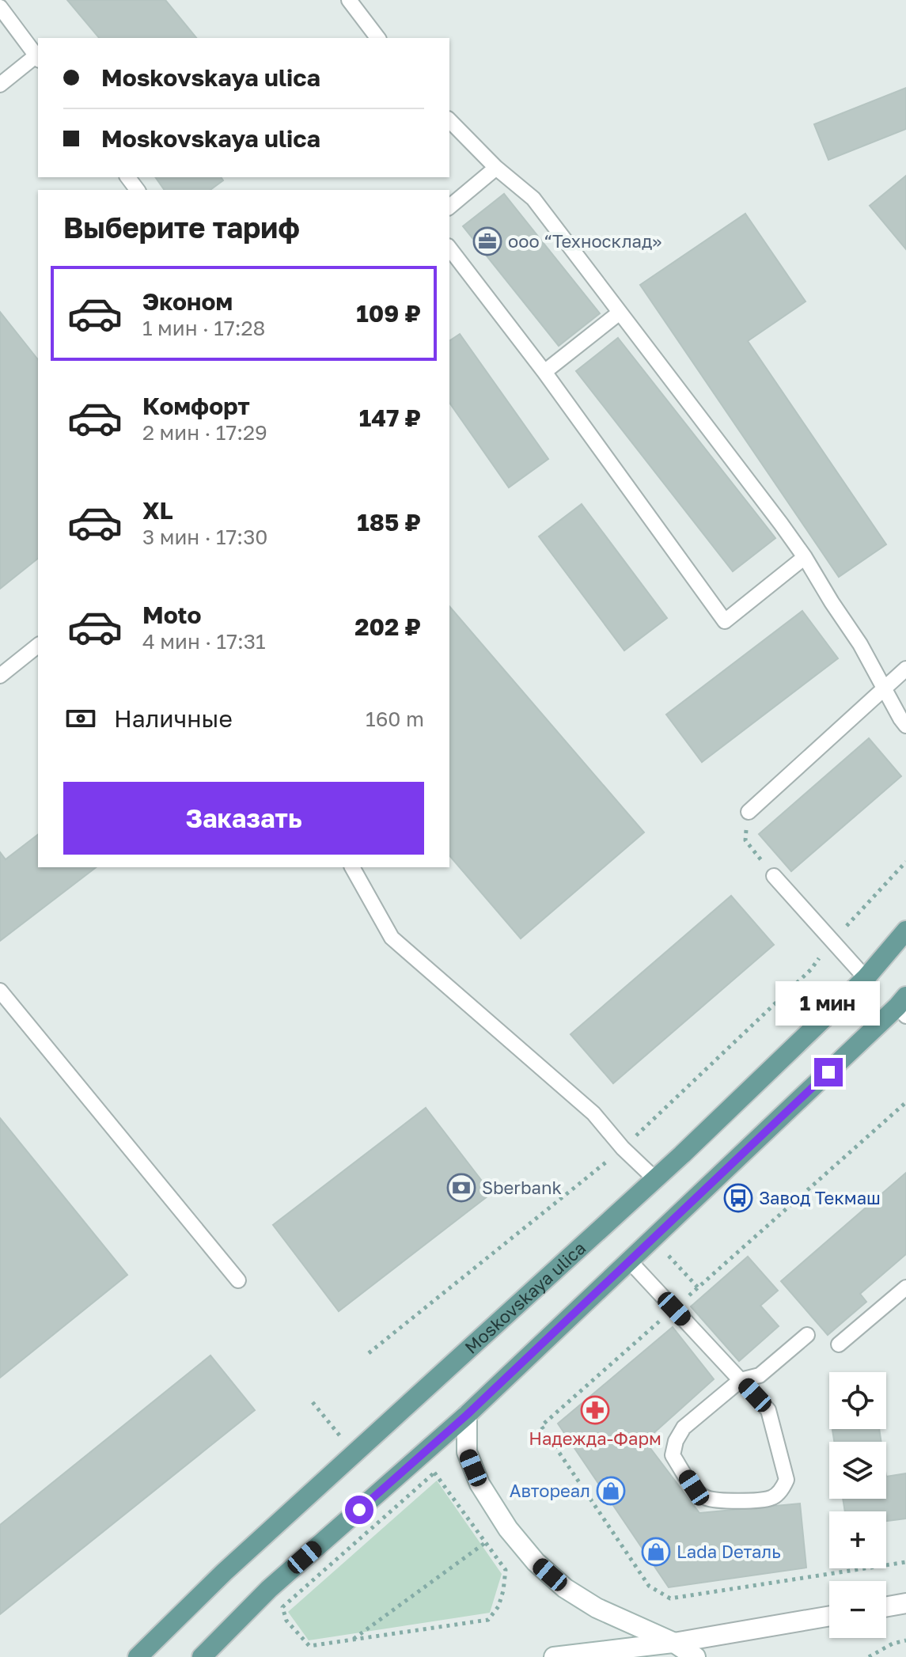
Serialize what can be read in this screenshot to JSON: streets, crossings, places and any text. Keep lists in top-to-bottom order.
{
  "streets": {
    "main road": ["Moskovskaya ulica"]
  },
  "places": {
    "office": ["ооо “Техносклад»"],
    "bank": ["Sberbank"],
    "bus stop": ["Завод Текмаш"],
    "pharmacy": ["Надежда-Фарм"],
    "shop": ["Автореал", "Lada Dеталь"]
  },
  "page": {
    "banner": ["Moskovskaya ulica", "Moskovskaya ulica"],
    "heading": "Выберите тариф",
    "list": [
      {
        "name": "Эконом",
        "note": "1 мин · 17:28",
        "value": "109 ₽"
      },
      {
        "name": "Комфорт",
        "note": "2 мин · 17:29",
        "value": "147 ₽"
      },
      {
        "name": "XL",
        "note": "3 мин · 17:30",
        "value": "185 ₽"
      },
      {
        "name": "Moto",
        "note": "4 мин · 17:31",
        "value": "202 ₽"
      }
    ],
    "pay": ["Наличные", "160 m"],
    "buttons": "Заказать",
    "bubble": "1 мин",
    "map_buttons": ["+", "−"]
  }
}
